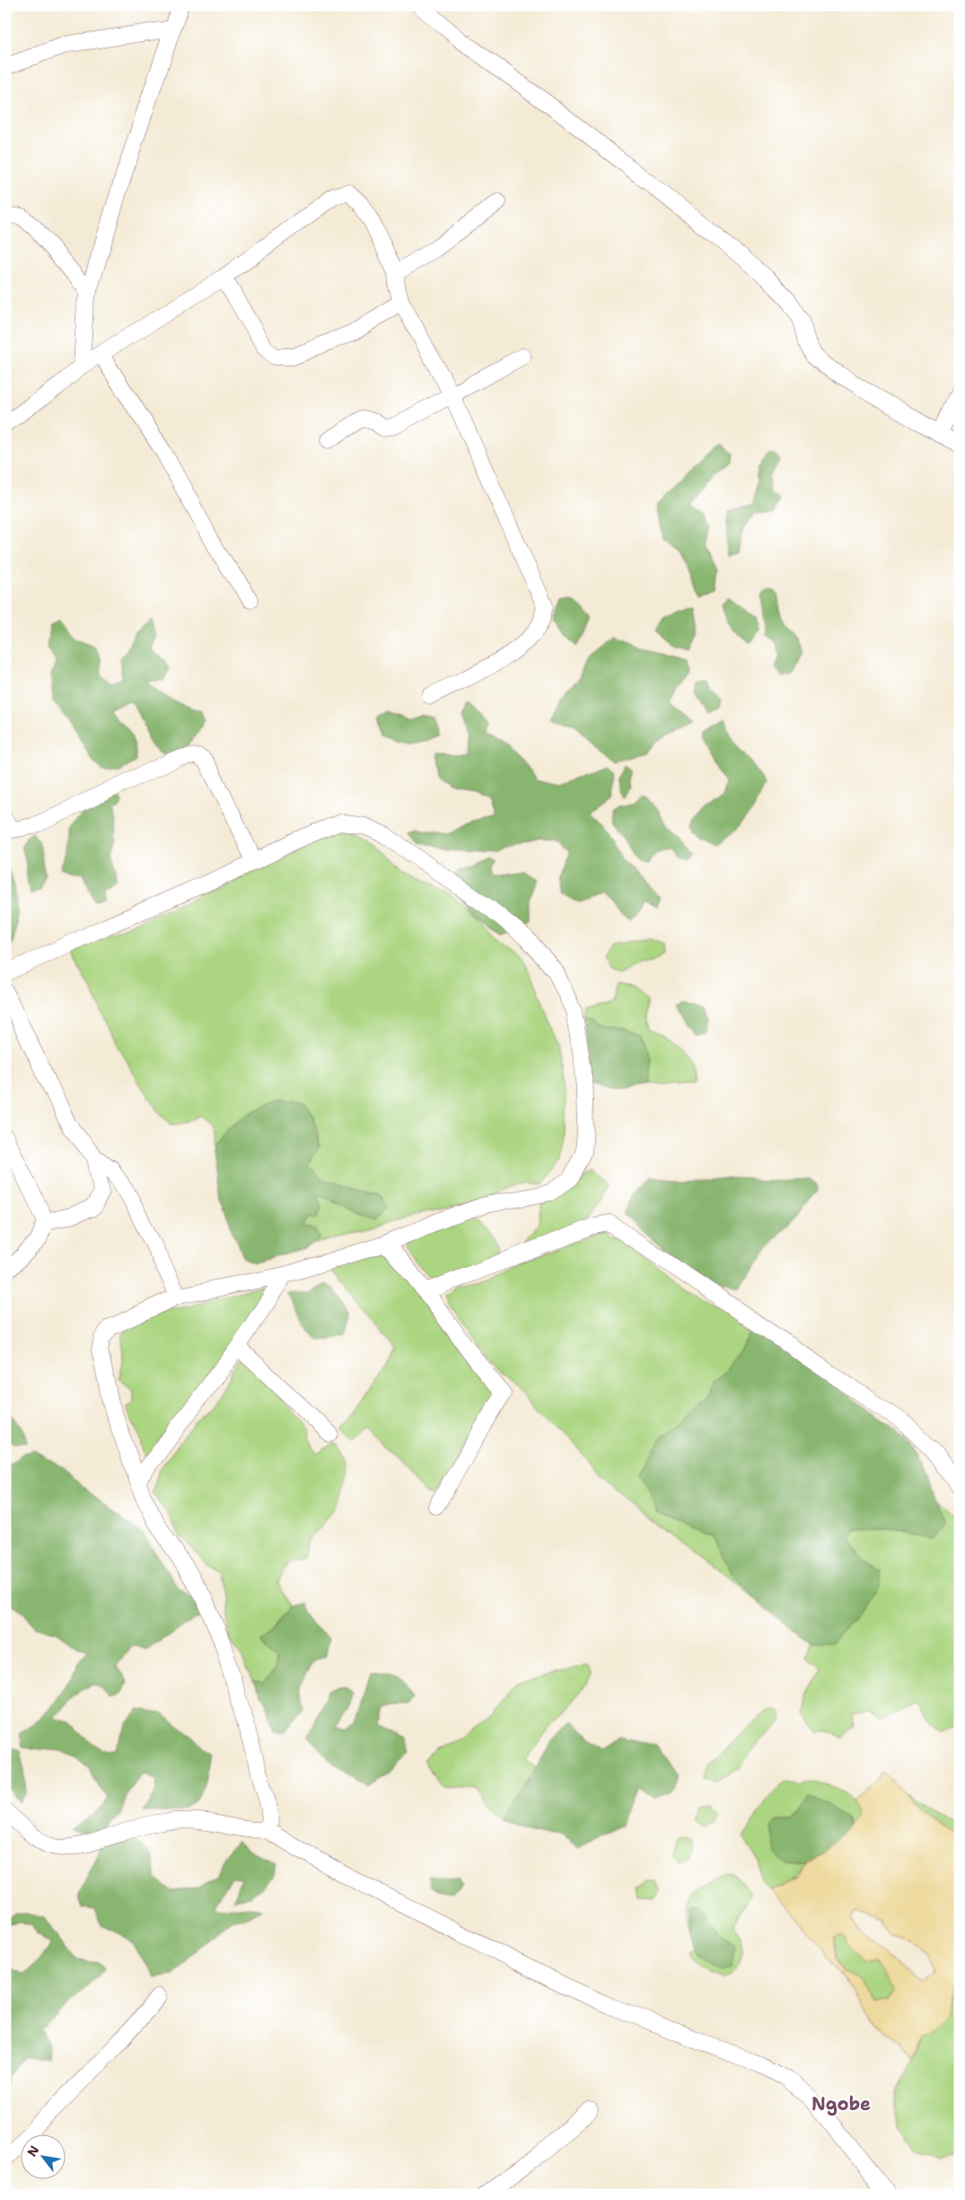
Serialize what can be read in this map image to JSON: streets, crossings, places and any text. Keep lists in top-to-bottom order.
{
  "districts": ["Ngobe"],
  "north": "top left"
}
